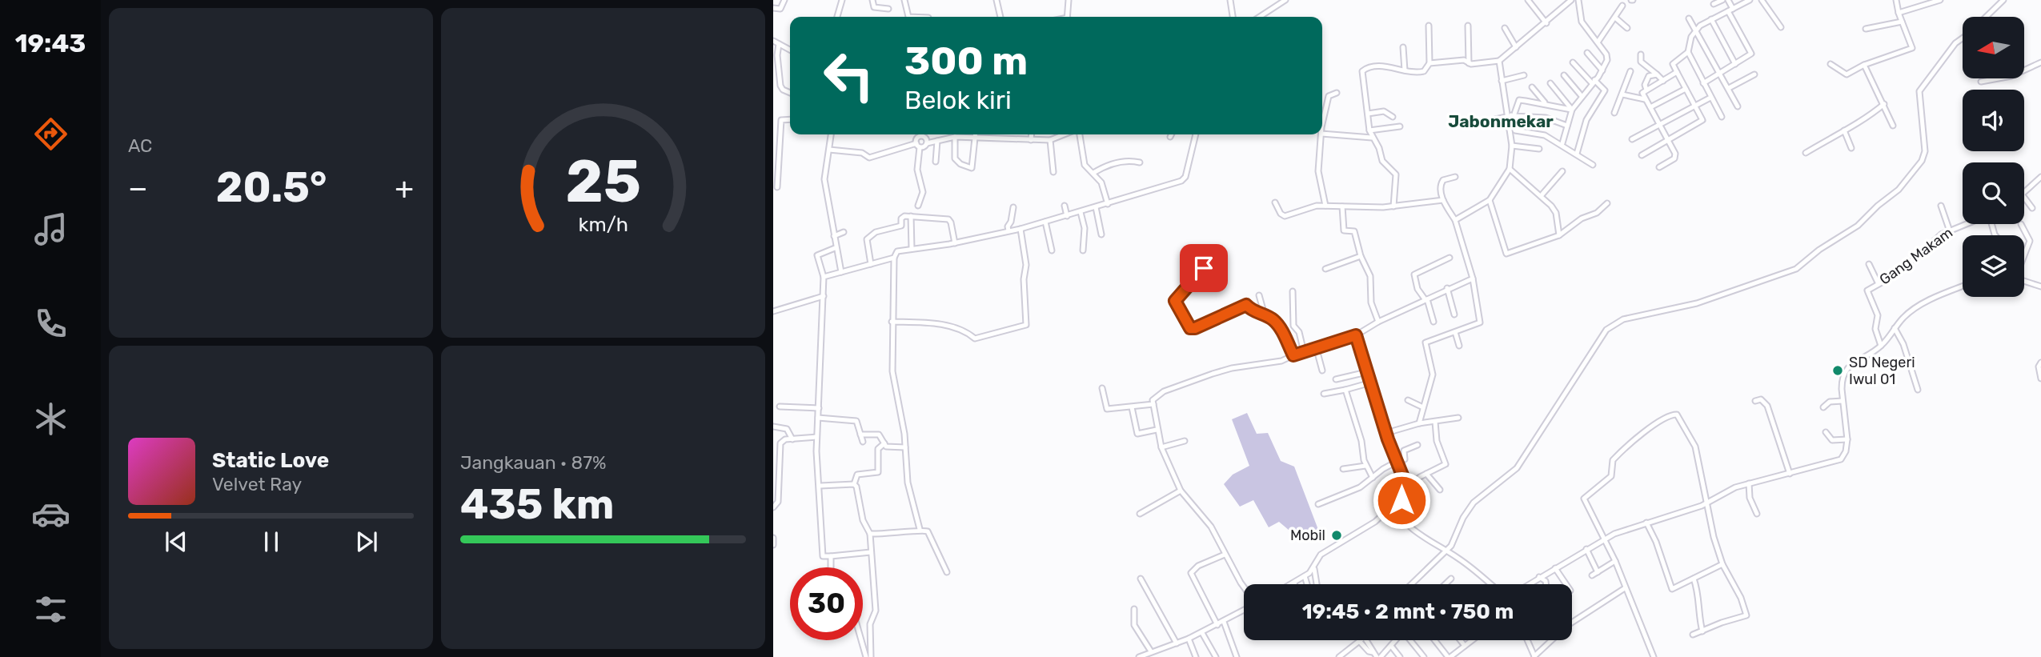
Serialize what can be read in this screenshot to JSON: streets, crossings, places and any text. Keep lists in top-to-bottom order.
{
  "streets": {
    "street": ["Gang Makam"]
  },
  "districts": ["Jabonmekar"],
  "places": ["SD Negeri Iwul 01", "Mobil"],
  "north": "left",
  "page": {
    "tabs": "19:43",
    "tile": [
      "AC",
      ["Jangkauan · 87%", "435 km"]
    ],
    "turn": ["300 m", "Belok kiri"],
    "heat": ["−", "20.5°", "+"],
    "song": ["Static Love", "Velvet Ray"],
    "limit": "30",
    "trip": "19:45 · 2 mnt · 750 m",
    "gauge": ["25", "km/h"]
  }
}
